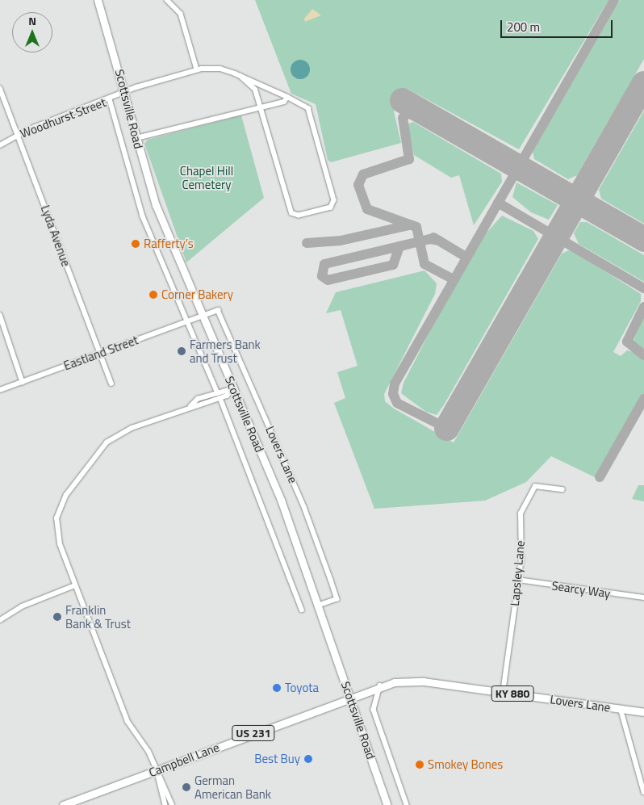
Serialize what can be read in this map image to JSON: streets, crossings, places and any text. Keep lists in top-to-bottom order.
{
  "streets": {
    "main road": [
      "Scottsville Road",
      "Lovers Lane",
      "KY 880",
      "US 231",
      "Campbell Lane"
    ],
    "street": [
      "Woodhurst Street",
      "Lyda Avenue",
      "Eastland Street",
      "Lapsley Lane",
      "Searcy Way"
    ]
  },
  "crossings": [
    ["Scottsville Road", "Woodhurst Street"],
    ["Scottsville Road", "Eastland Street"],
    ["Scottsville Road", "Lovers Lane"],
    ["Scottsville Road", "Campbell Lane"],
    ["Woodhurst Street", "Lyda Avenue"],
    ["Lyda Avenue", "Eastland Street"],
    ["Eastland Street", "Lovers Lane"],
    ["Lovers Lane", "Lapsley Lane"],
    ["Lovers Lane", "Campbell Lane"],
    ["Lapsley Lane", "Searcy Way"]
  ],
  "parks": ["Chapel Hill Cemetery"],
  "places": [
    "Rafferty’s",
    "Corner Bakery",
    "Farmers Bank and Trust",
    "Franklin Bank & Trust",
    "Toyota",
    "Best Buy",
    "Smokey Bones",
    "German American Bank"
  ],
  "scale_bar": "200 m",
  "north": "top"
}
